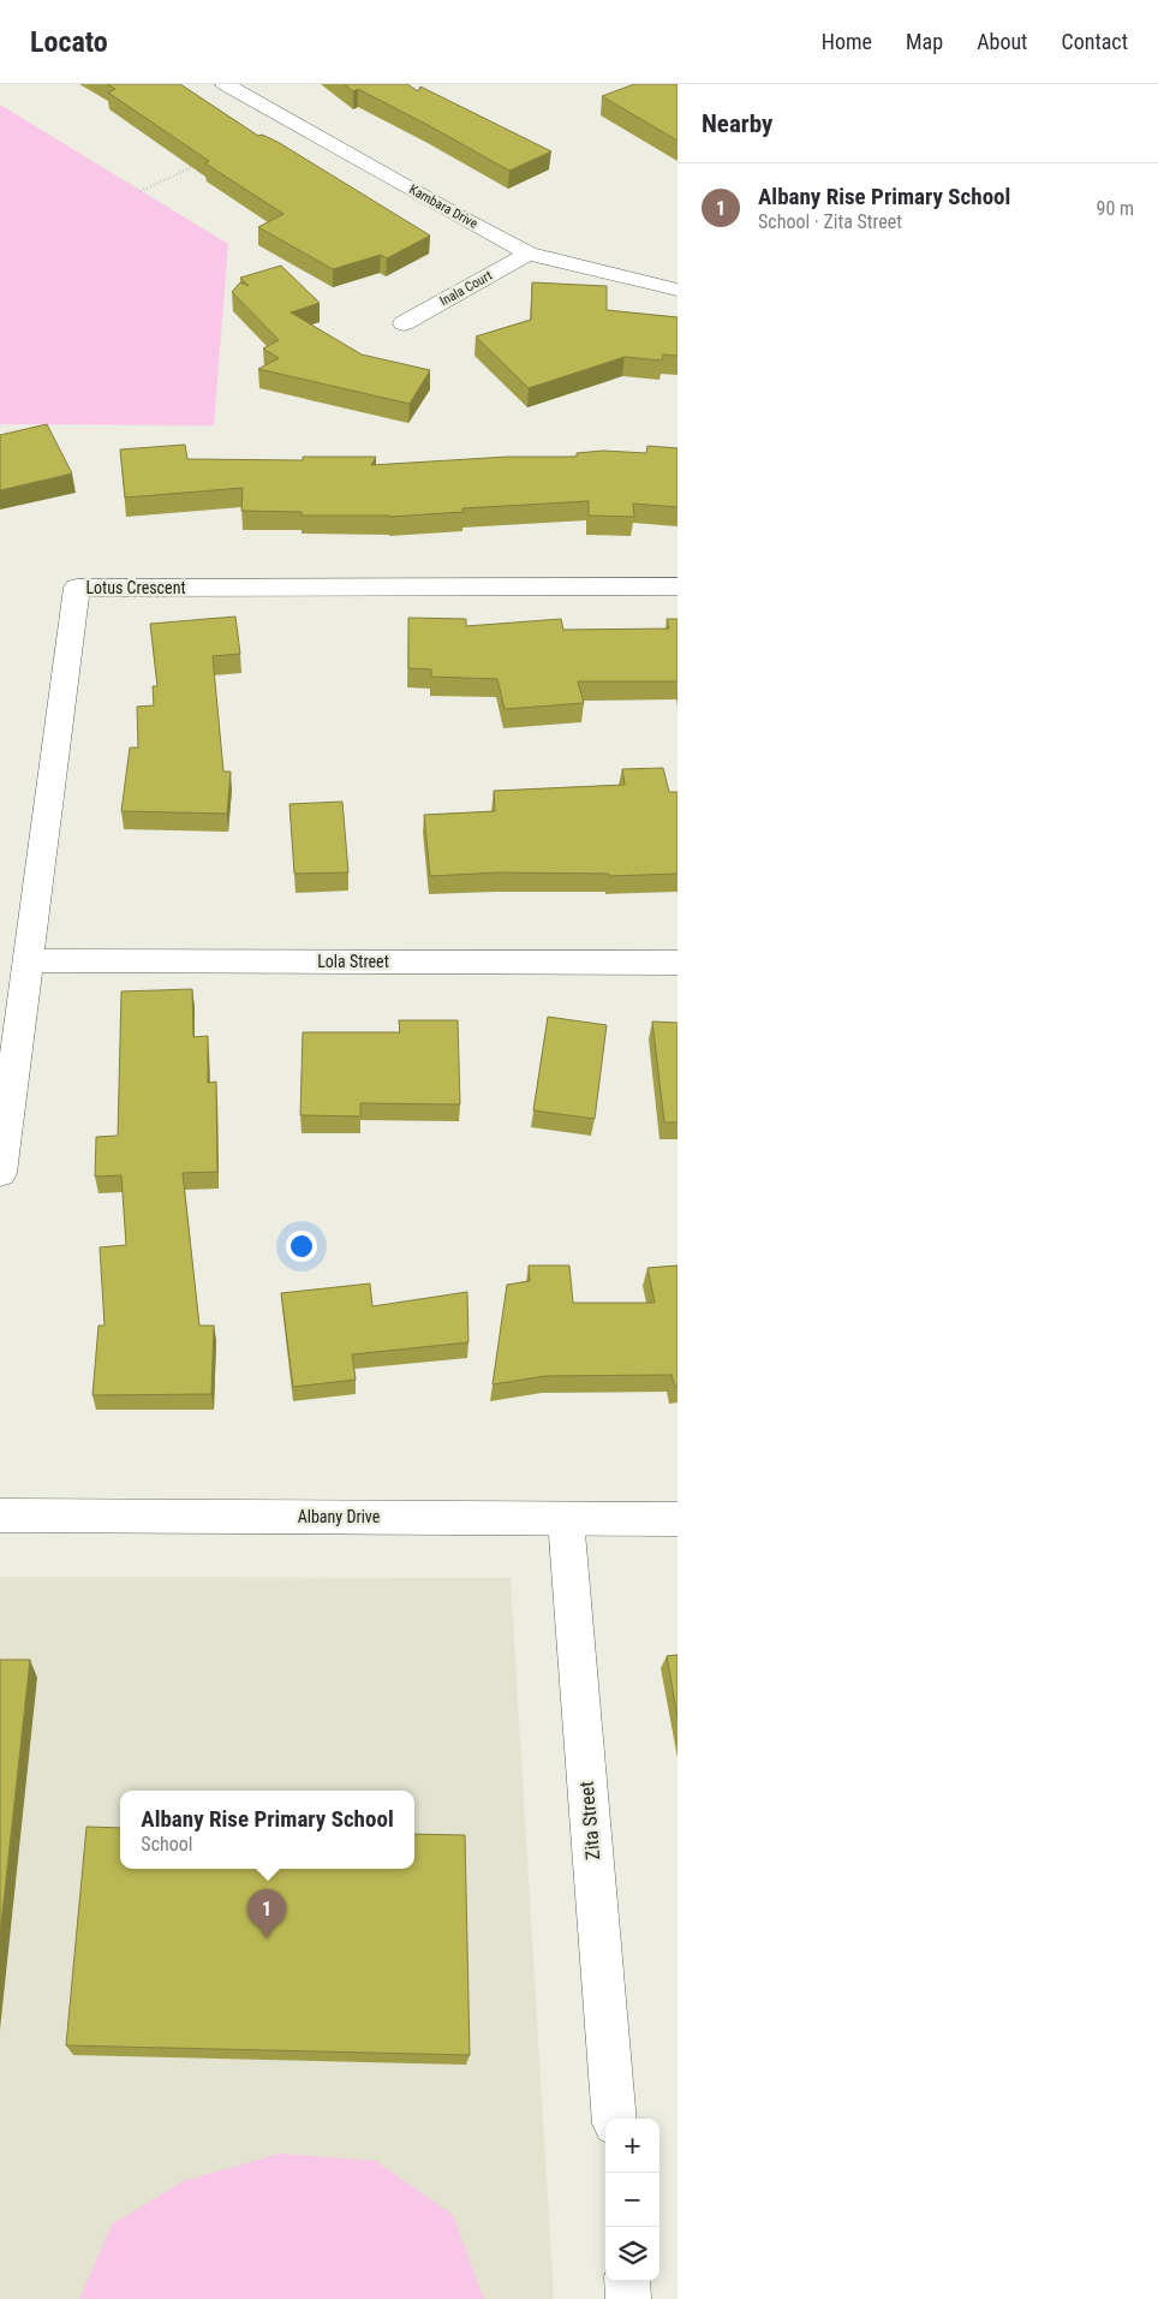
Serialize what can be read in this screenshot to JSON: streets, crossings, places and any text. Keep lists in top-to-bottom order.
{
  "streets": {
    "street": [
      "Kambara Drive",
      "Inala Court",
      "Lotus Crescent",
      "Lola Street",
      "Albany Drive",
      "Zita Street"
    ]
  },
  "crossings": [
    ["Kambara Drive", "Inala Court"],
    ["Lotus Crescent", "Lola Street"],
    ["Albany Drive", "Zita Street"]
  ],
  "page": {
    "header": "Locato",
    "nav": [
      "Home",
      "Map",
      "About",
      "Contact"
    ],
    "heading": "Nearby",
    "list": [
      {
        "mark": "1",
        "name": "Albany Rise Primary School",
        "note": "School · Zita Street",
        "value": "90 m"
      }
    ],
    "popup": ["Albany Rise Primary School", "School"],
    "pins": "1",
    "map_buttons": ["+", "−"]
  }
}
